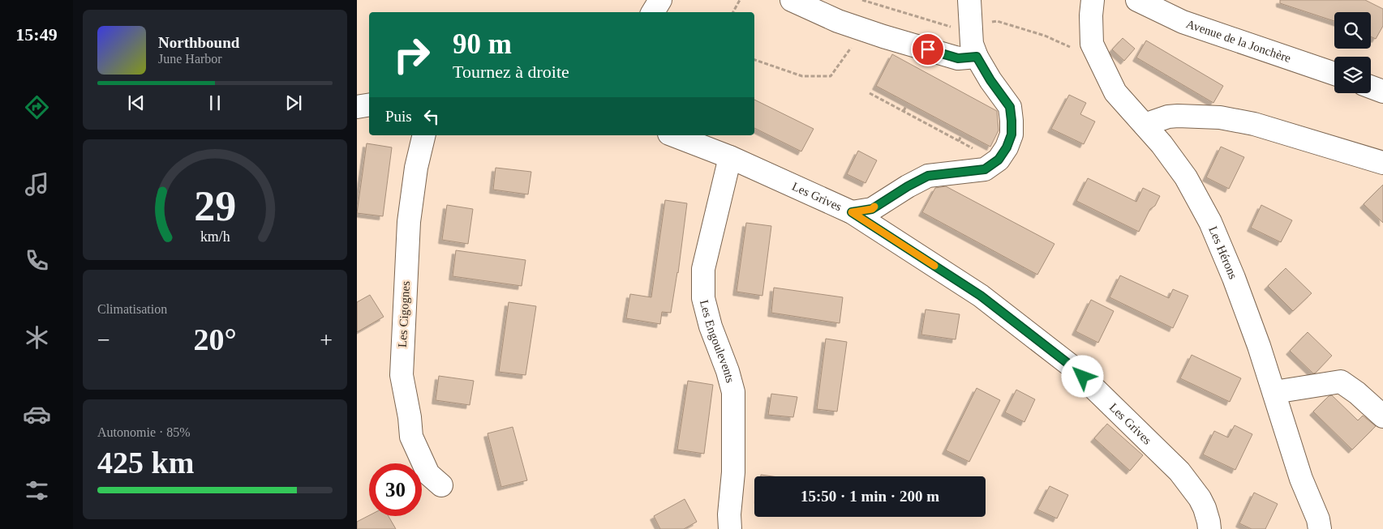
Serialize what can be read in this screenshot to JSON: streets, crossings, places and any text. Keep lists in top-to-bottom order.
{
  "streets": {
    "street": [
      "Avenue de la Jonchère",
      "Les Grives",
      "Les Hérons",
      "Les Cigognes",
      "Les Engoulevents"
    ]
  },
  "crossings": [
    ["Les Grives", "Les Engoulevents"]
  ],
  "page": {
    "tabs": "15:49",
    "turn": ["90 m", "Tournez à droite"],
    "song": ["Northbound", "June Harbor"],
    "then": "Puis",
    "tile": [
      "Climatisation",
      ["Autonomie · 85%", "425 km"]
    ],
    "heat": ["−", "20°", "+"],
    "limit": "30",
    "trip": "15:50 · 1 min · 200 m",
    "gauge": ["29", "km/h"]
  }
}
